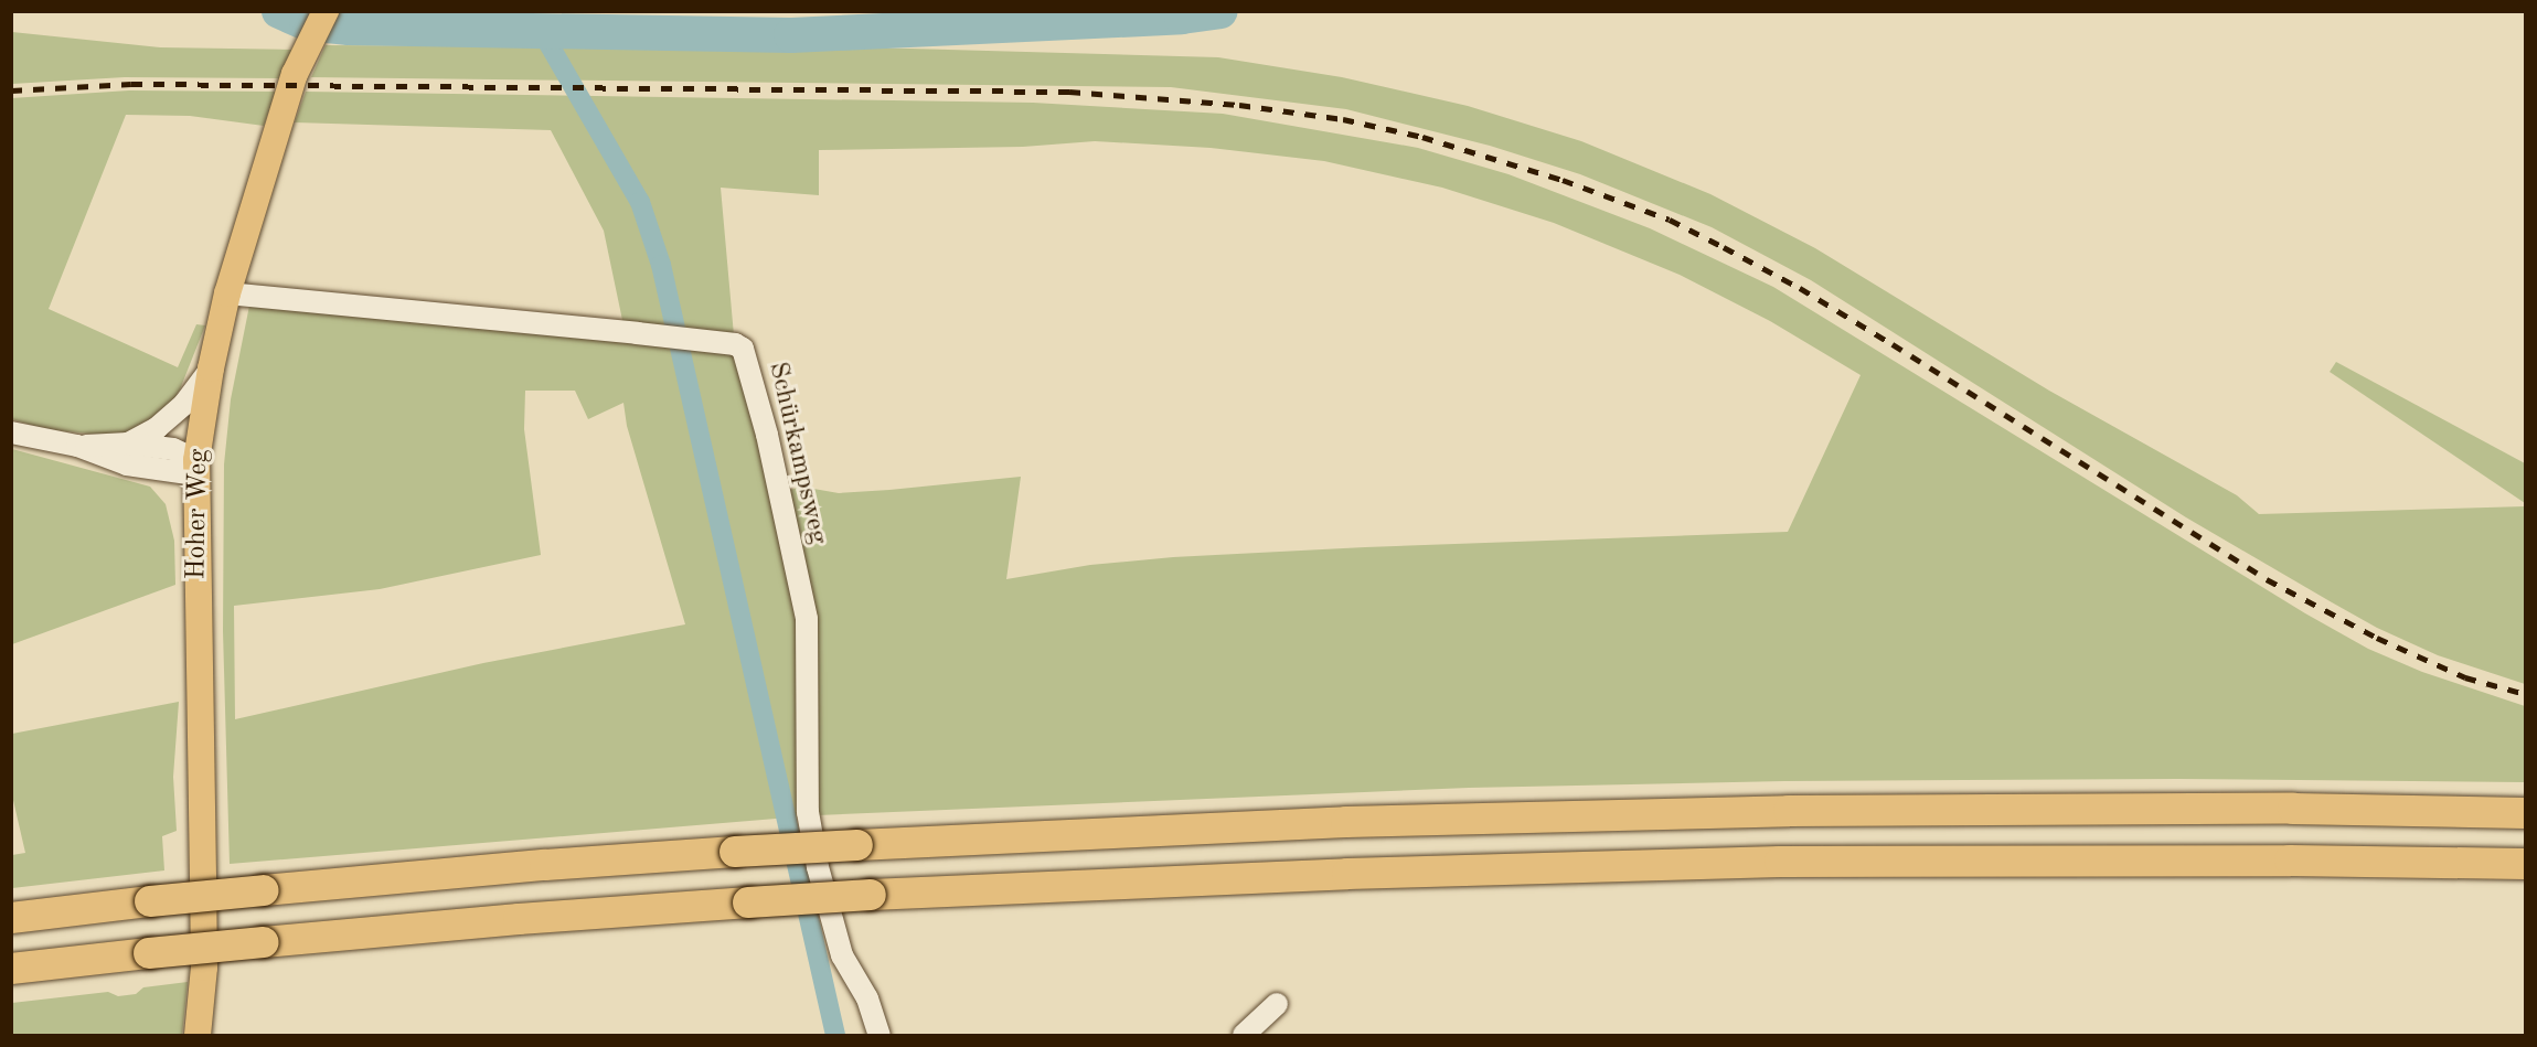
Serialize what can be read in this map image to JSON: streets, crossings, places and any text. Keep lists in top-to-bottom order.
{
  "streets": {
    "main road": ["Hoher Weg"],
    "street": ["Schürkampsweg"]
  },
  "crossings": [
    ["Schürkampsweg", "Hoher Weg"]
  ]
}
